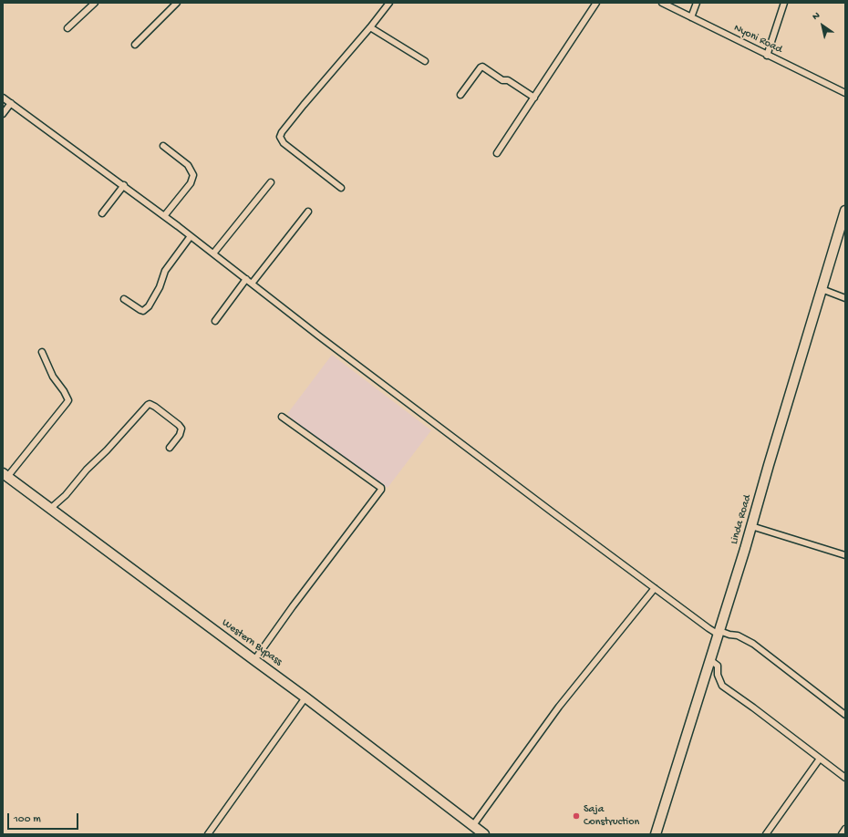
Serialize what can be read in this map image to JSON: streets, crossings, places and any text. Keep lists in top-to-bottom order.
{
  "streets": {
    "main road": ["Linda Road", "Western Bypass"],
    "street": ["Nyoni Road"]
  },
  "places": ["Saja Construction"],
  "scale_bar": "100 m",
  "north": "top left"
}
